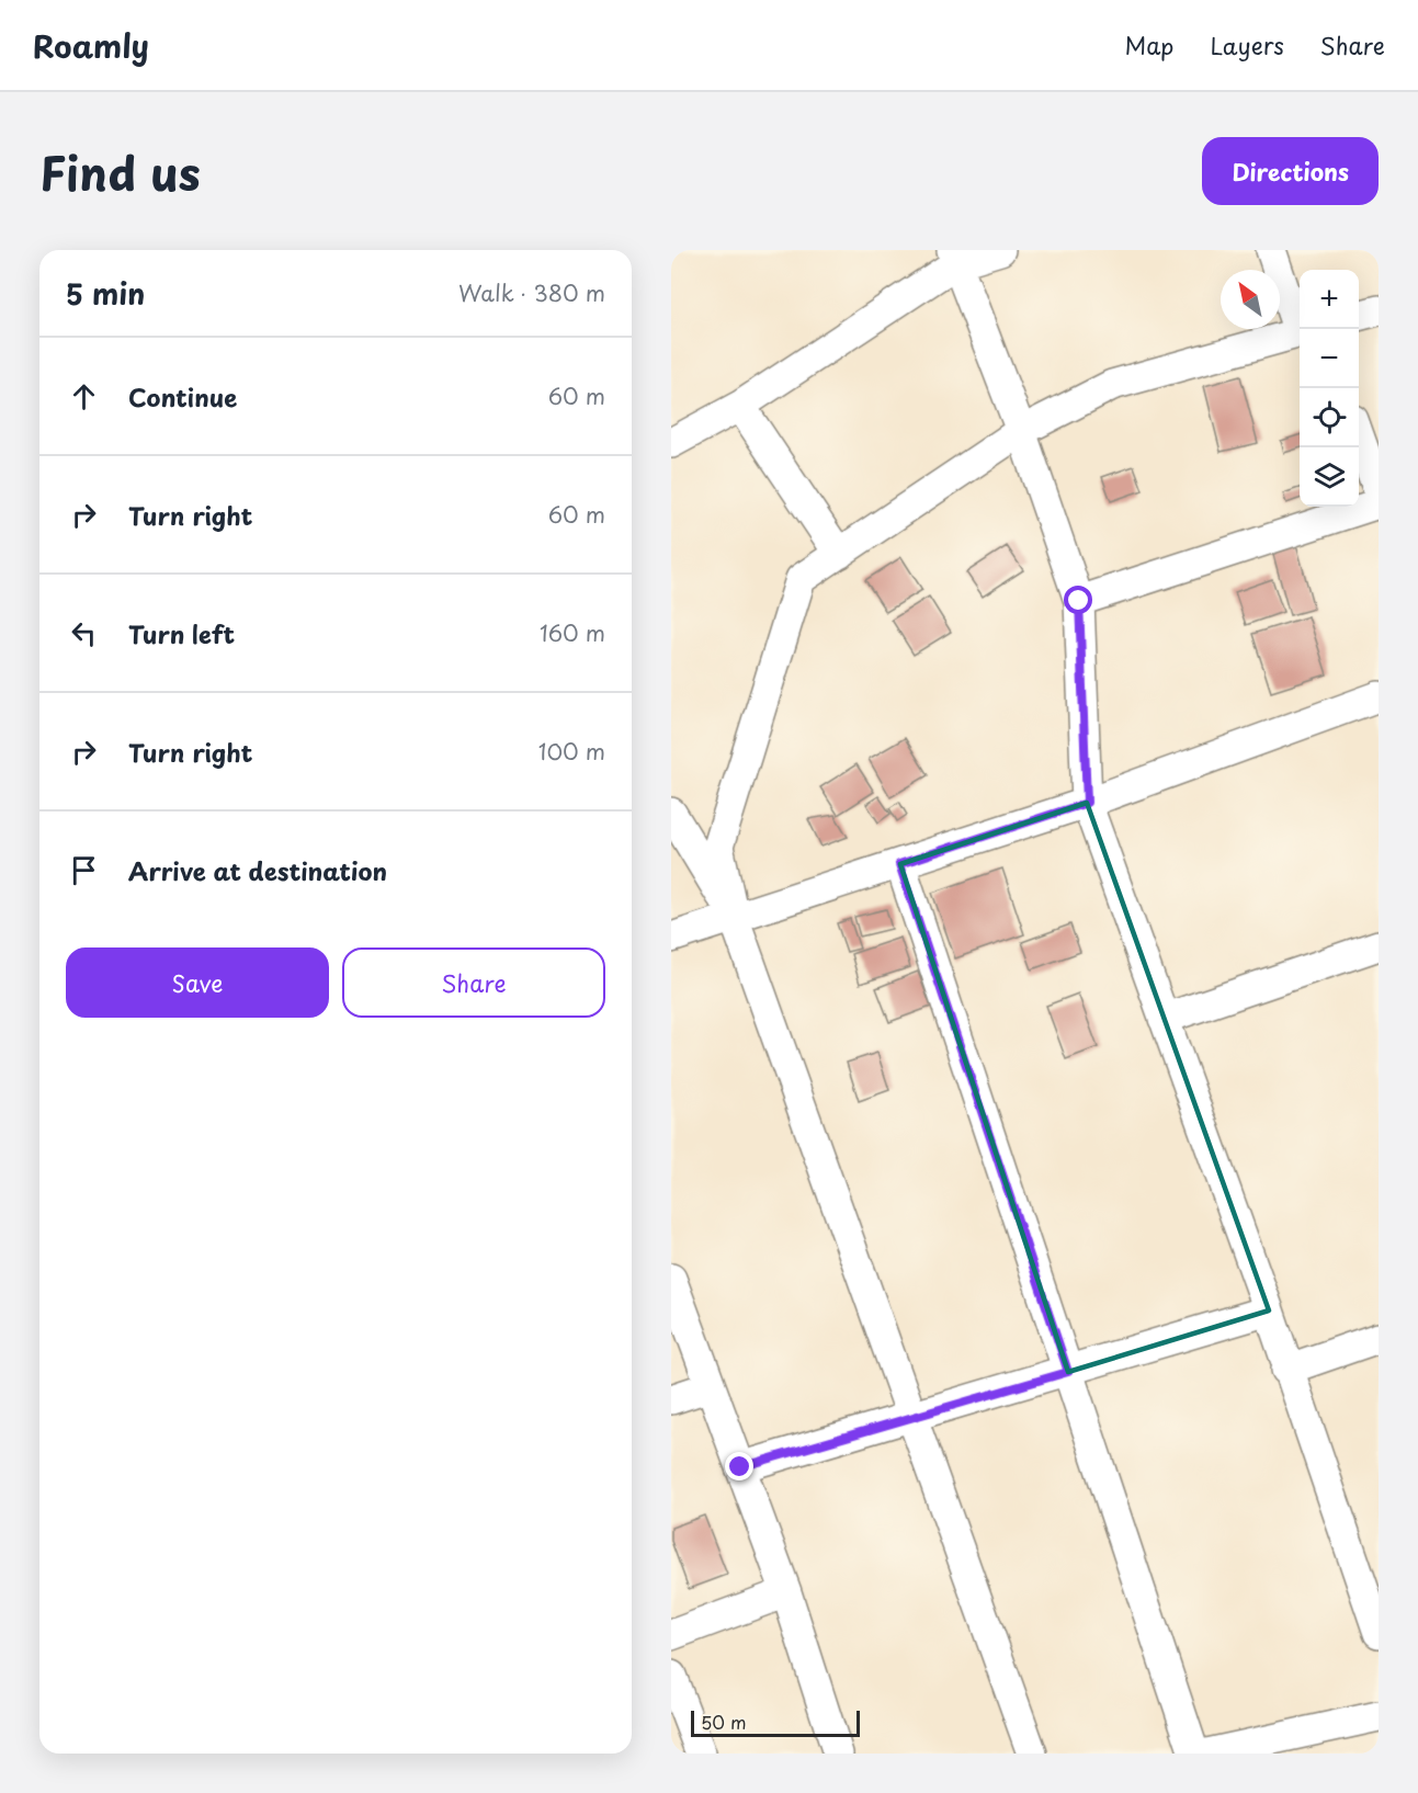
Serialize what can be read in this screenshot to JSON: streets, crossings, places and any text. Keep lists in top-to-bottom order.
{
  "scale_bar": "50 m",
  "north": "top left",
  "page": {
    "header": "Roamly",
    "nav": ["Map", "Layers", "Share"],
    "title": "Find us",
    "buttons": [
      "Directions",
      ["Save", "Share"]
    ],
    "heading": ["5 min", "Walk · 380 m"],
    "map_buttons": ["+", "−"],
    "list": [
      ["Continue", "60 m"],
      ["Turn right", "60 m"],
      ["Turn left", "160 m"],
      ["Turn right", "100 m"],
      "Arrive at destination"
    ],
    "scale": "50 m"
  }
}
